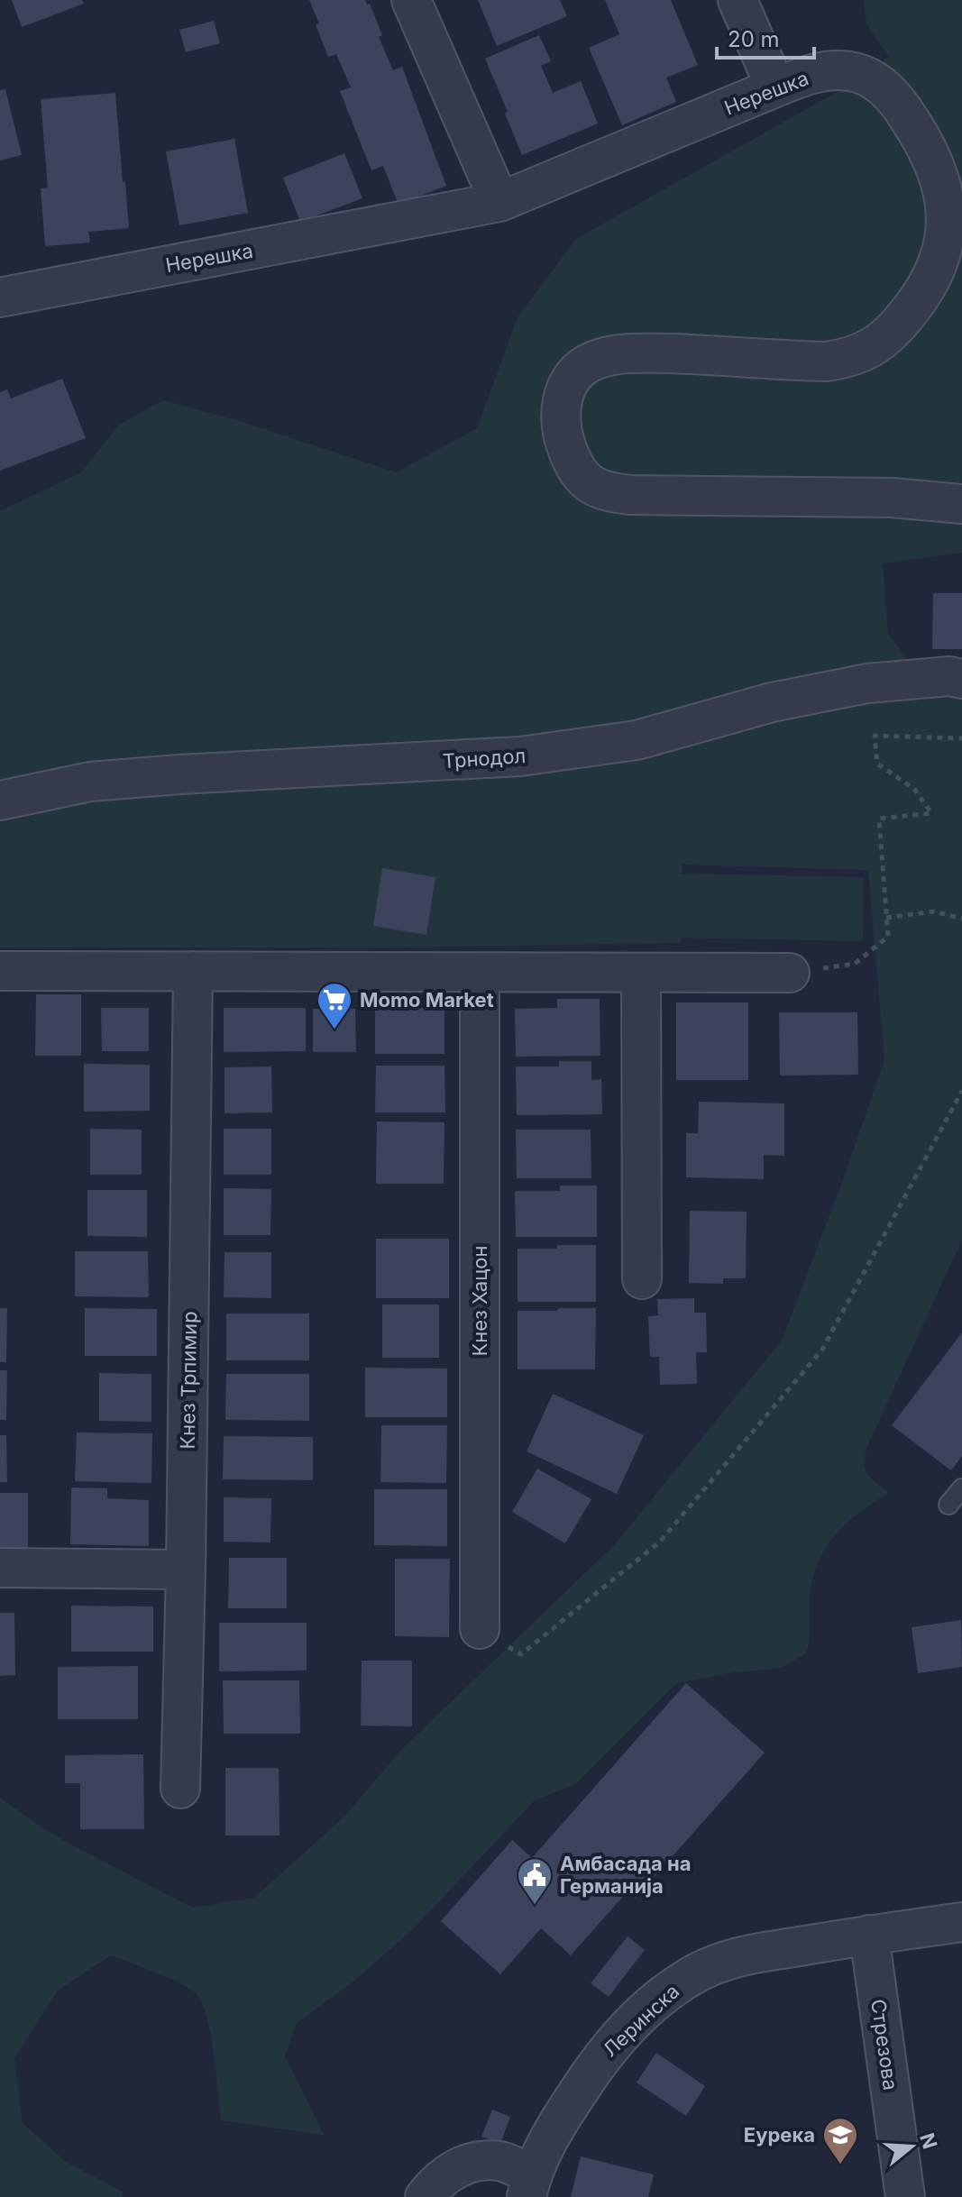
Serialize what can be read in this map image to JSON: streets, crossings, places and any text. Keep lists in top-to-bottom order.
{
  "streets": {
    "street": [
      "Нерешка",
      "Трнодол",
      "Кнез Хацон",
      "Кнез Трпимир",
      "Леринска",
      "Стрезова"
    ]
  },
  "crossings": [
    ["Леринска", "Стрезова"]
  ],
  "places": {
    "supermarket": ["Momo Market"],
    "public building": ["Амбасада на Германија"],
    "school or university": ["Еурека"]
  },
  "scale_bar": "20 m",
  "north": "right"
}
